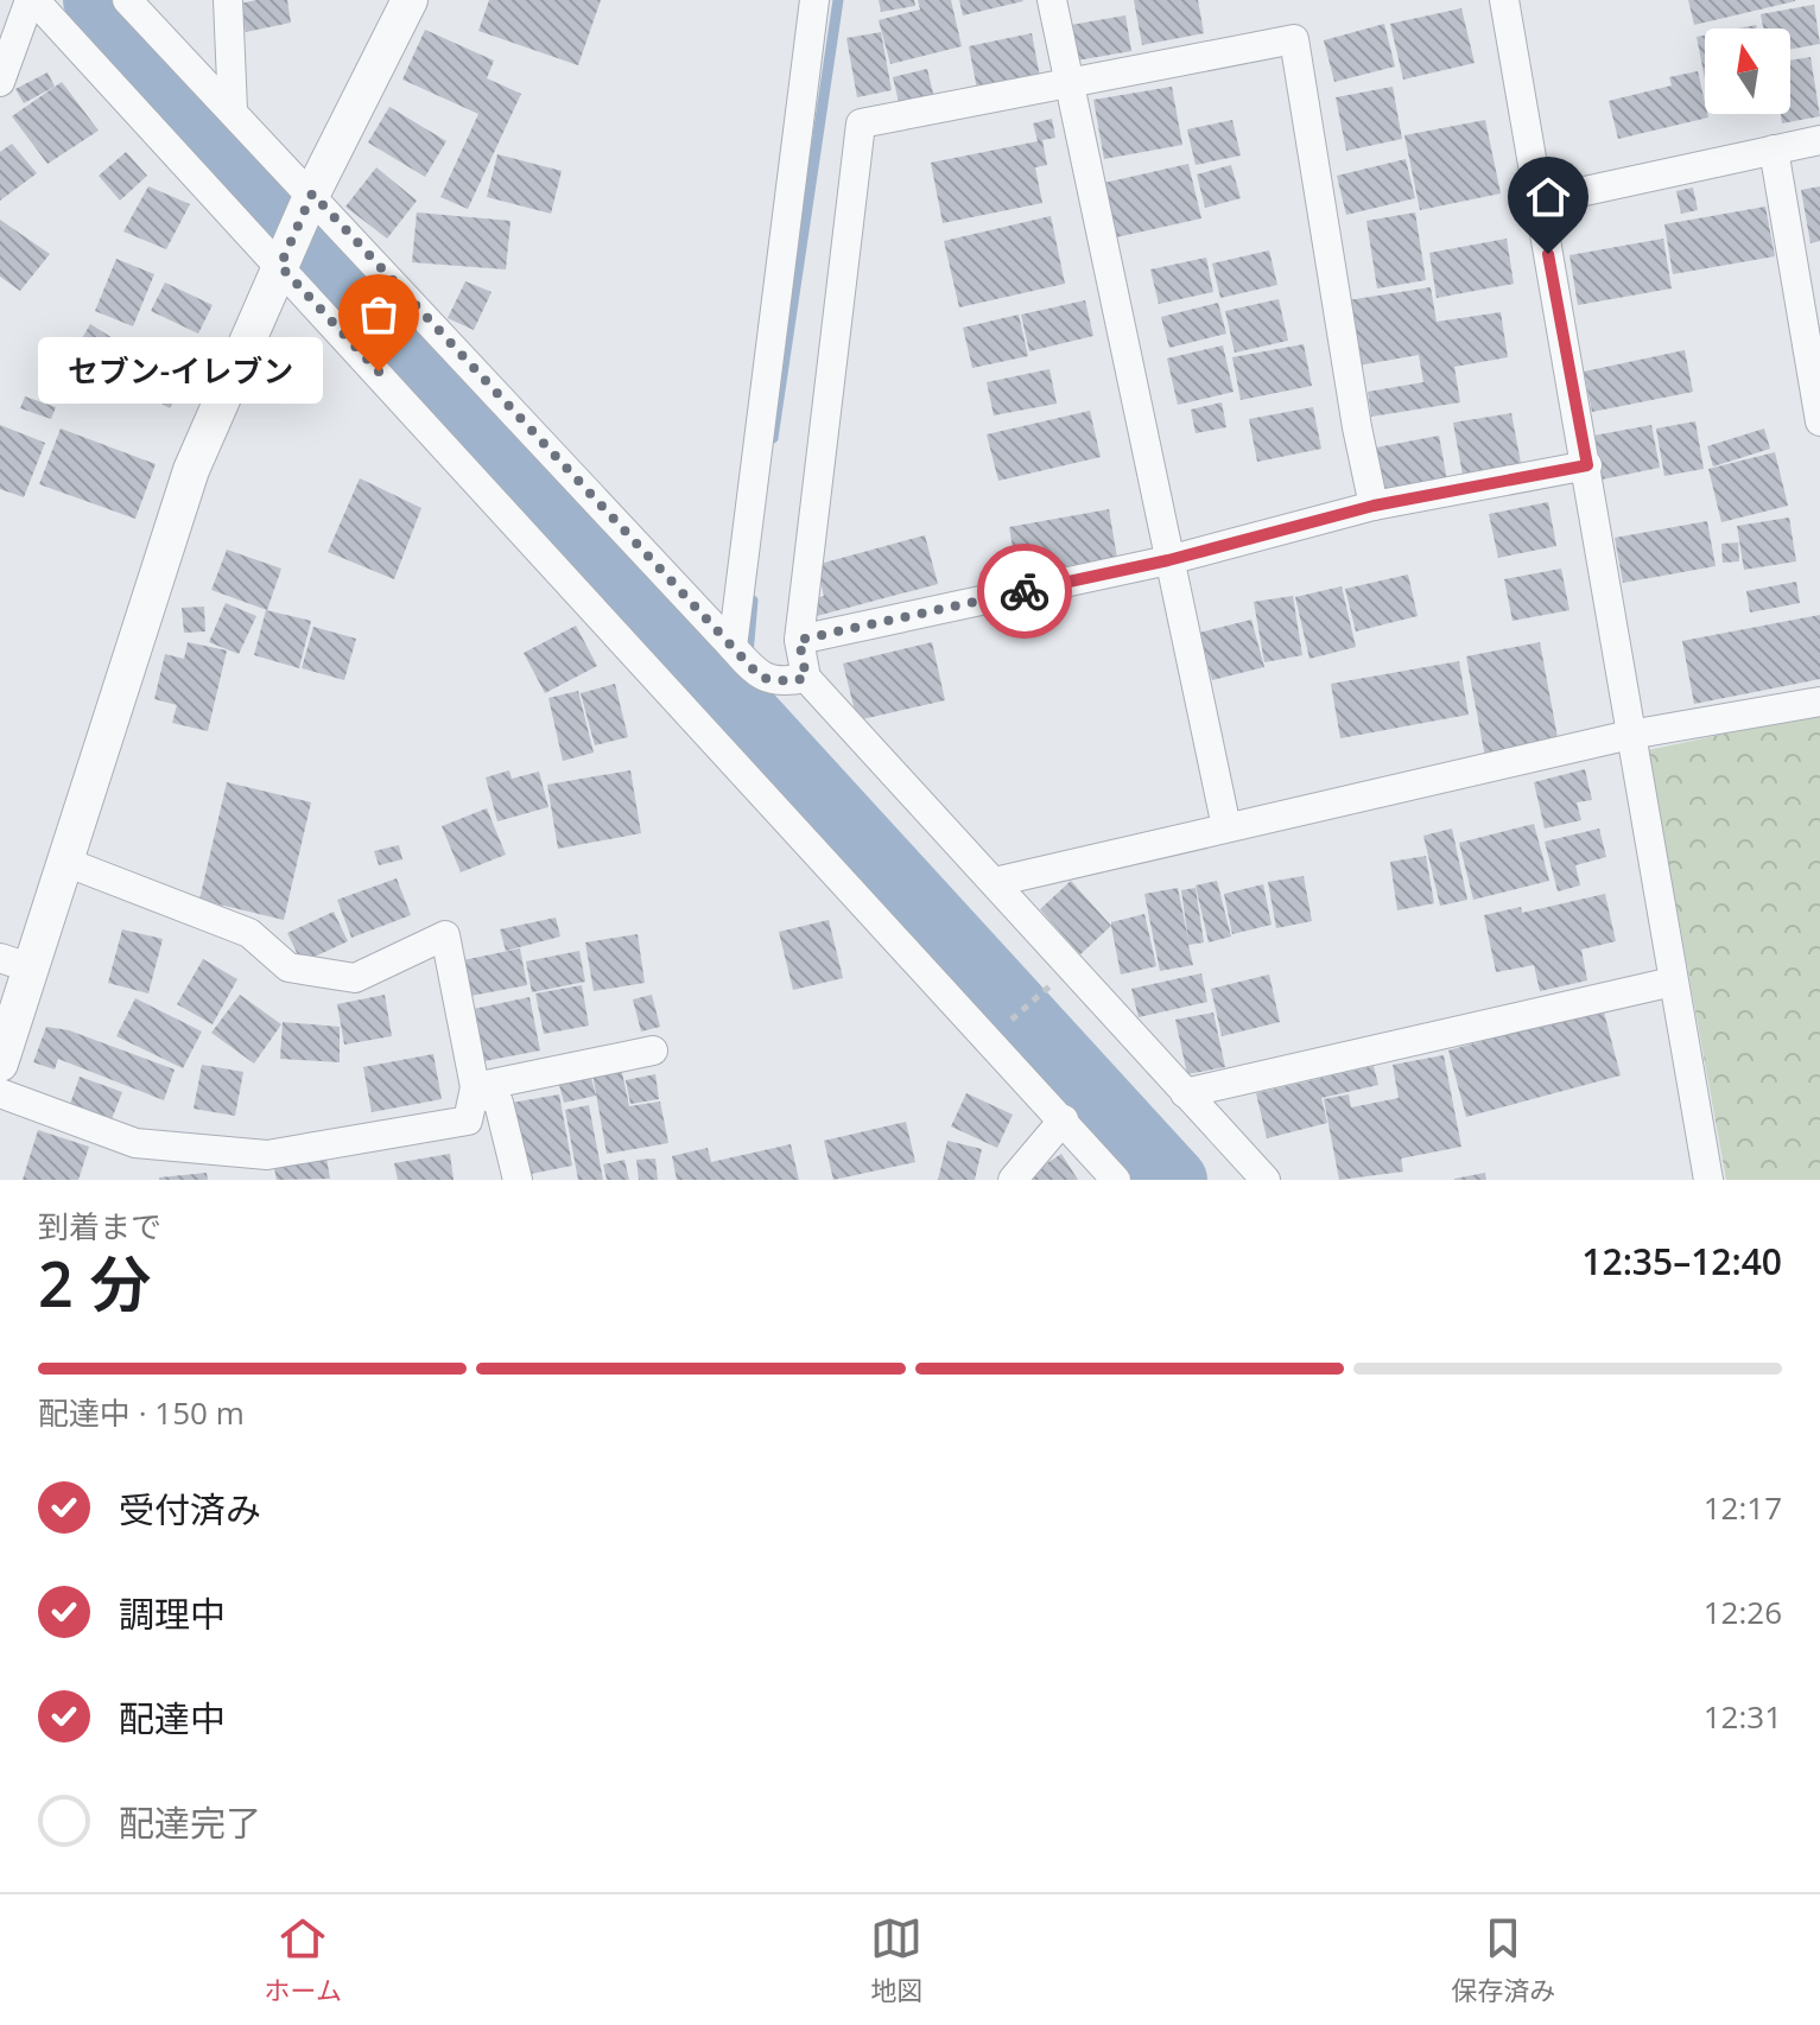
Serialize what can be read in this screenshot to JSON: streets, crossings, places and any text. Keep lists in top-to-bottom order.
{
  "places": ["セブン-イレブン"],
  "north": "top",
  "page": {
    "bubble": "セブン-イレブン",
    "heading": ["2 分", "到着まで", "12:35–12:40"],
    "bar": "配達中 · 150 m",
    "list": [
      ["受付済み", "12:17"],
      ["調理中", "12:26"],
      ["配達中", "12:31"],
      "配達完了"
    ],
    "tabs": ["ホーム", "地図", "保存済み"]
  }
}
